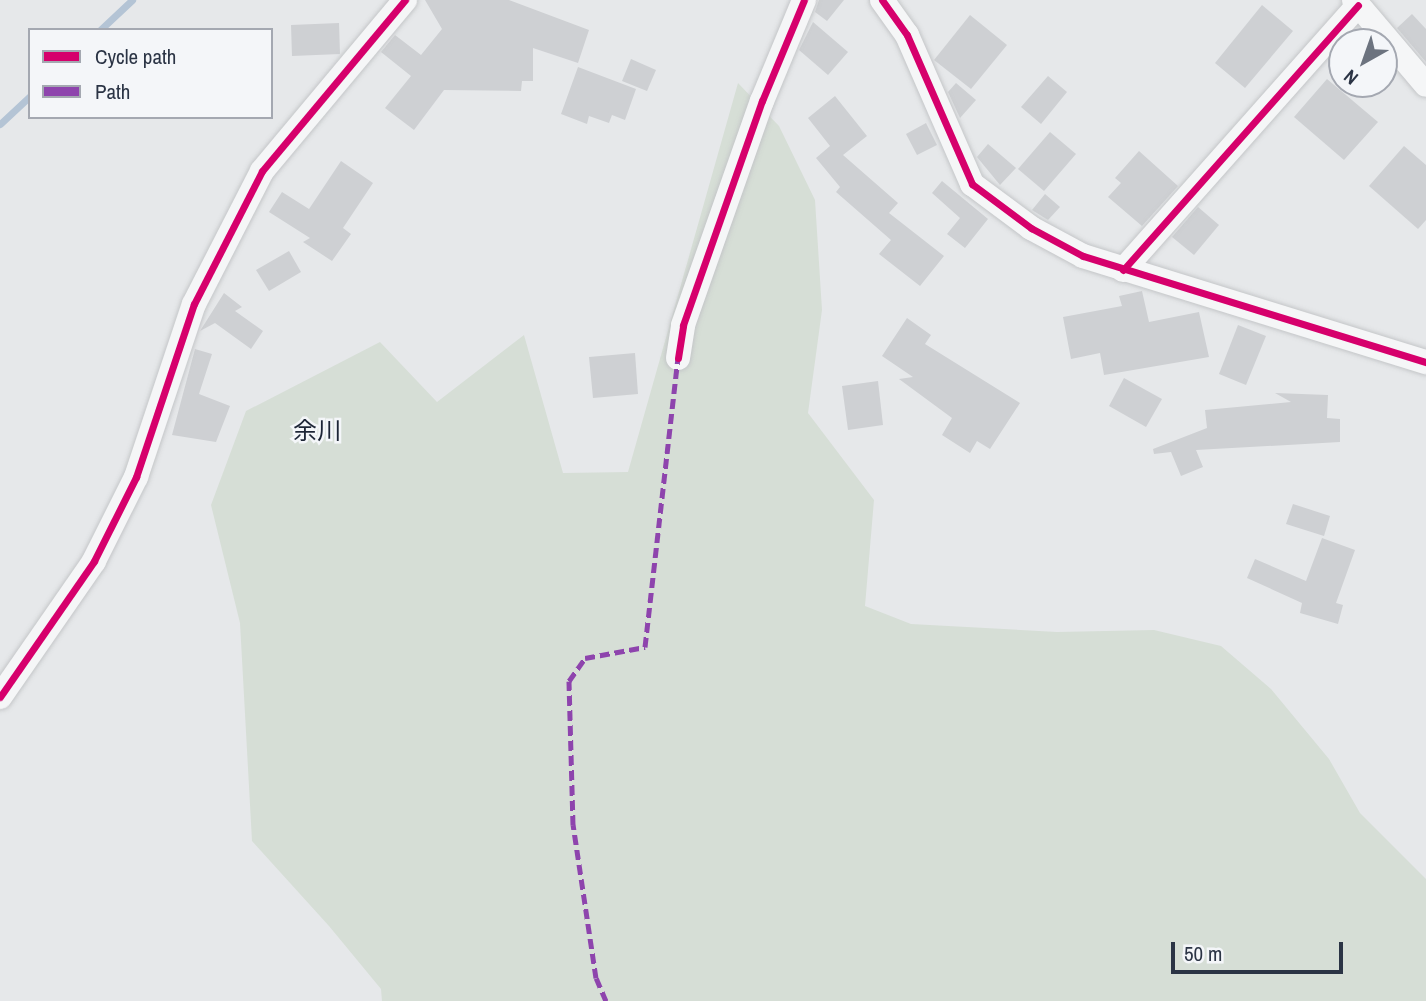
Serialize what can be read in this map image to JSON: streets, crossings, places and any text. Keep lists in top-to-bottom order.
{
  "districts": ["余川"],
  "legend": ["Cycle path", "Path"],
  "scale_bar": "50 m",
  "north": "bottom left"
}
